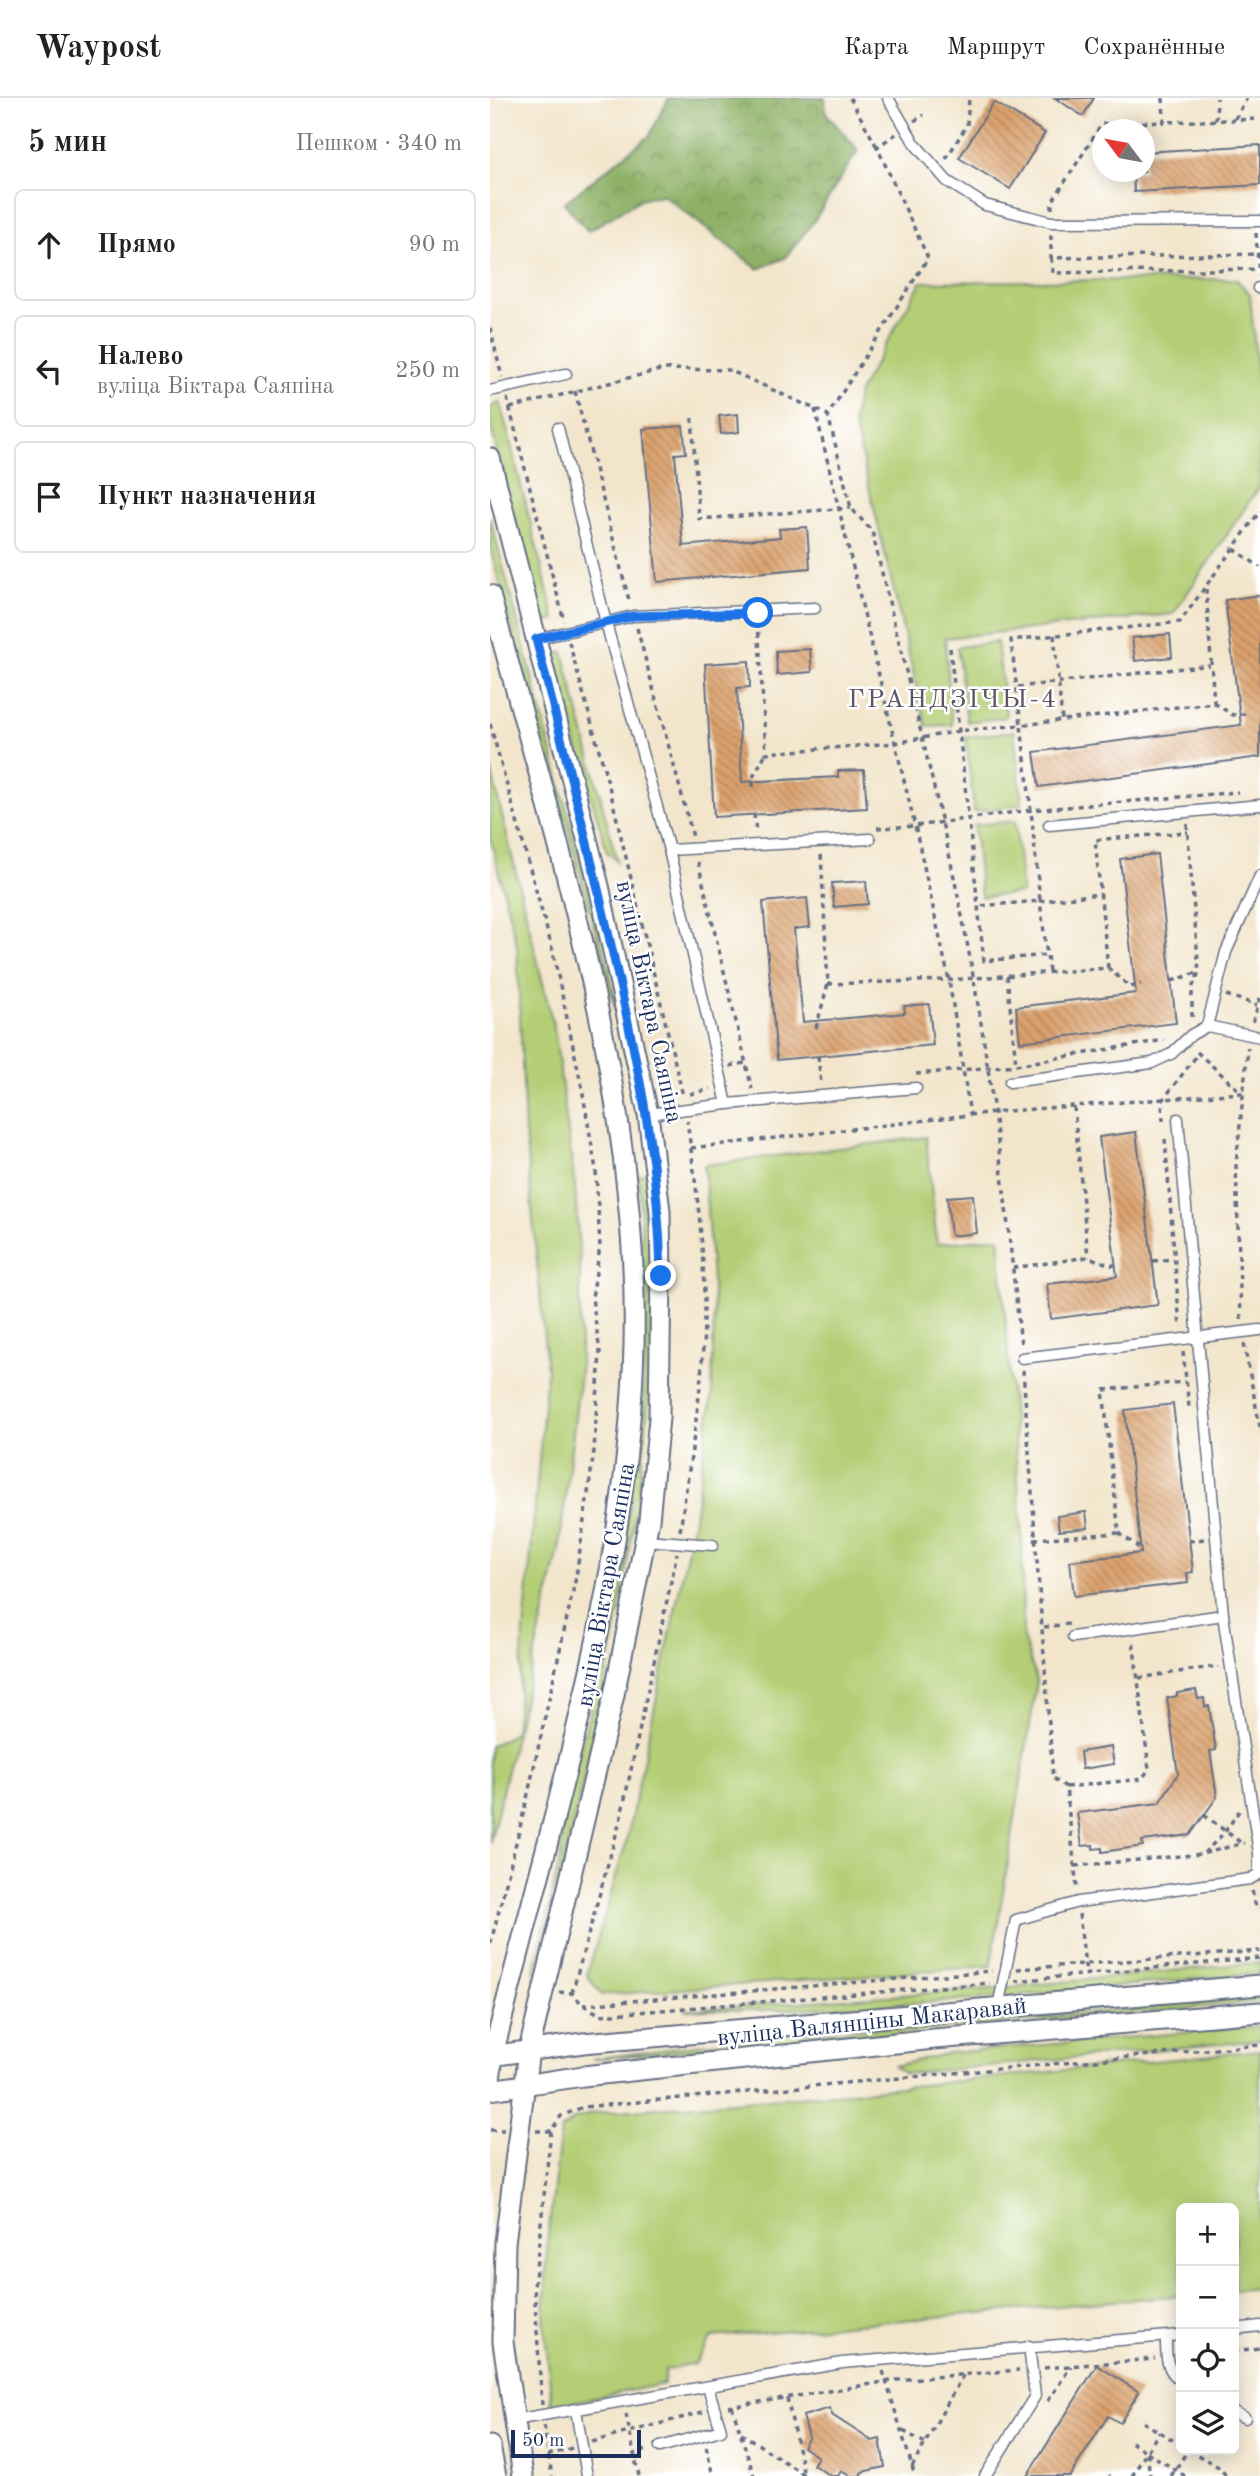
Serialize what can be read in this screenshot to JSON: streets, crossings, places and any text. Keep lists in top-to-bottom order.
{
  "streets": {
    "street": ["вуліца Віктара Саяпіна", "вуліца Валянціны Макаравай"]
  },
  "crossings": [
    ["вуліца Віктара Саяпіна", "вуліца Валянціны Макаравай"]
  ],
  "districts": ["ГРАНДЗІЧЫ-4"],
  "scale_bar": "50 m",
  "north": "top left",
  "page": {
    "header": "Waypost",
    "nav": ["Карта", "Маршрут", "Сохранённые"],
    "heading": ["5 мин", "Пешком · 340 m"],
    "list": [
      ["Прямо", "90 m"],
      ["Налево", "вуліца Віктара Саяпіна", "250 m"],
      "Пункт назначения"
    ],
    "map_buttons": ["+", "−"],
    "scale": "50 m"
  }
}
